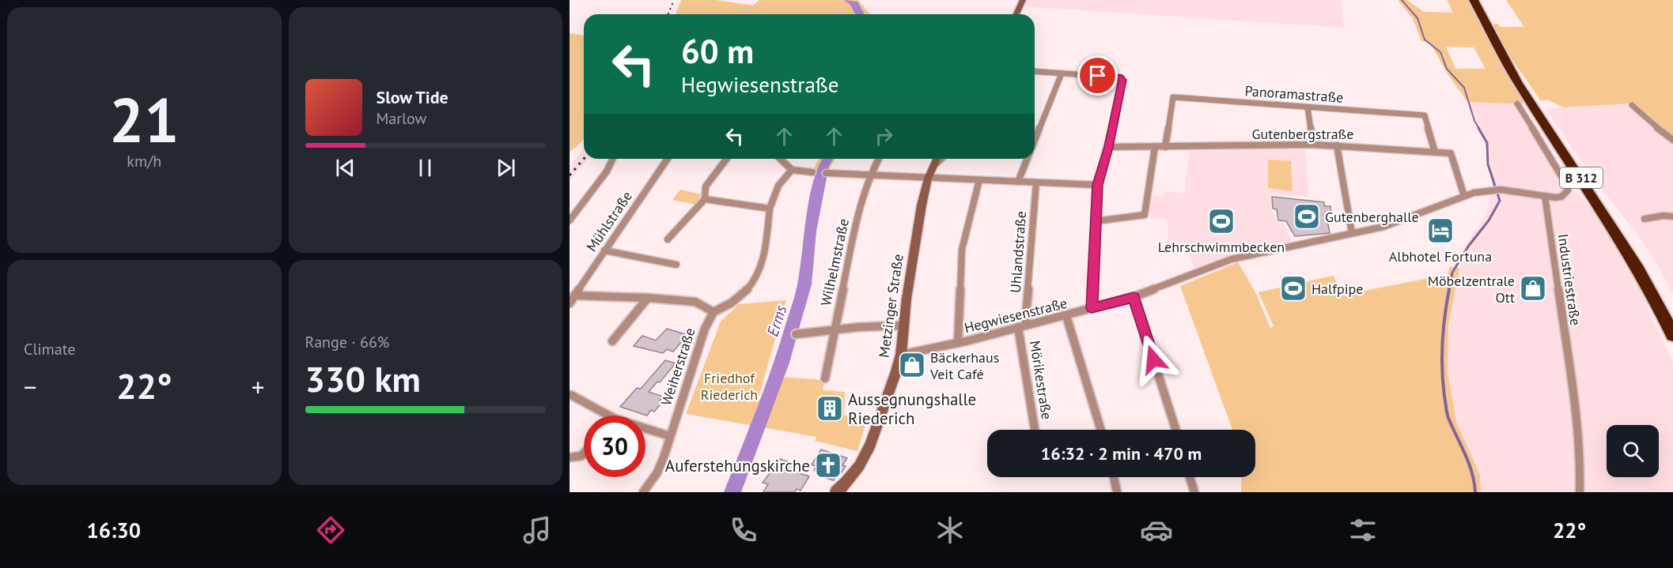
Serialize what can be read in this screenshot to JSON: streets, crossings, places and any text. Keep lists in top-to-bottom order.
{
  "streets": {
    "highway": ["B 312"],
    "street": [
      "Panoramastraße",
      "Gutenbergstraße",
      "Mühlstraße",
      "Uhlandstraße",
      "Wilhelmstraße",
      "Industriestraße",
      "Metzinger Straße",
      "Hegwiesenstraße",
      "Weiherstraße",
      "Mörikestraße"
    ]
  },
  "crossings": [
    ["Panoramastraße", "Gutenbergstraße"],
    ["Gutenbergstraße", "Hegwiesenstraße"],
    ["Uhlandstraße", "Hegwiesenstraße"],
    ["Uhlandstraße", "Mörikestraße"],
    ["Industriestraße", "Hegwiesenstraße"],
    ["Metzinger Straße", "Hegwiesenstraße"],
    ["Hegwiesenstraße", "Mörikestraße"]
  ],
  "water": ["Erms"],
  "parks": ["Friedhof Riederich"],
  "places": {
    "sports": ["Gutenberghalle", "Lehrschwimmbecken", "Halfpipe"],
    "hotel": ["Albhotel Fortuna"],
    "shop": ["Möbelzentrale Ott", "Bäckerhaus Veit Café"],
    "building": ["Aussegnungshalle Riederich"],
    "church": ["Auferstehungskirche"]
  },
  "page": {
    "tile": [
      ["21", "km/h"],
      "Climate",
      ["Range · 66%", "330 km"]
    ],
    "turn": ["60 m", "Hegwiesenstraße"],
    "song": ["Slow Tide", "Marlow"],
    "heat": ["−", "22°", "+"],
    "limit": "30",
    "trip": "16:32 · 2 min · 470 m",
    "tabs": ["16:30", "22°"]
  }
}
